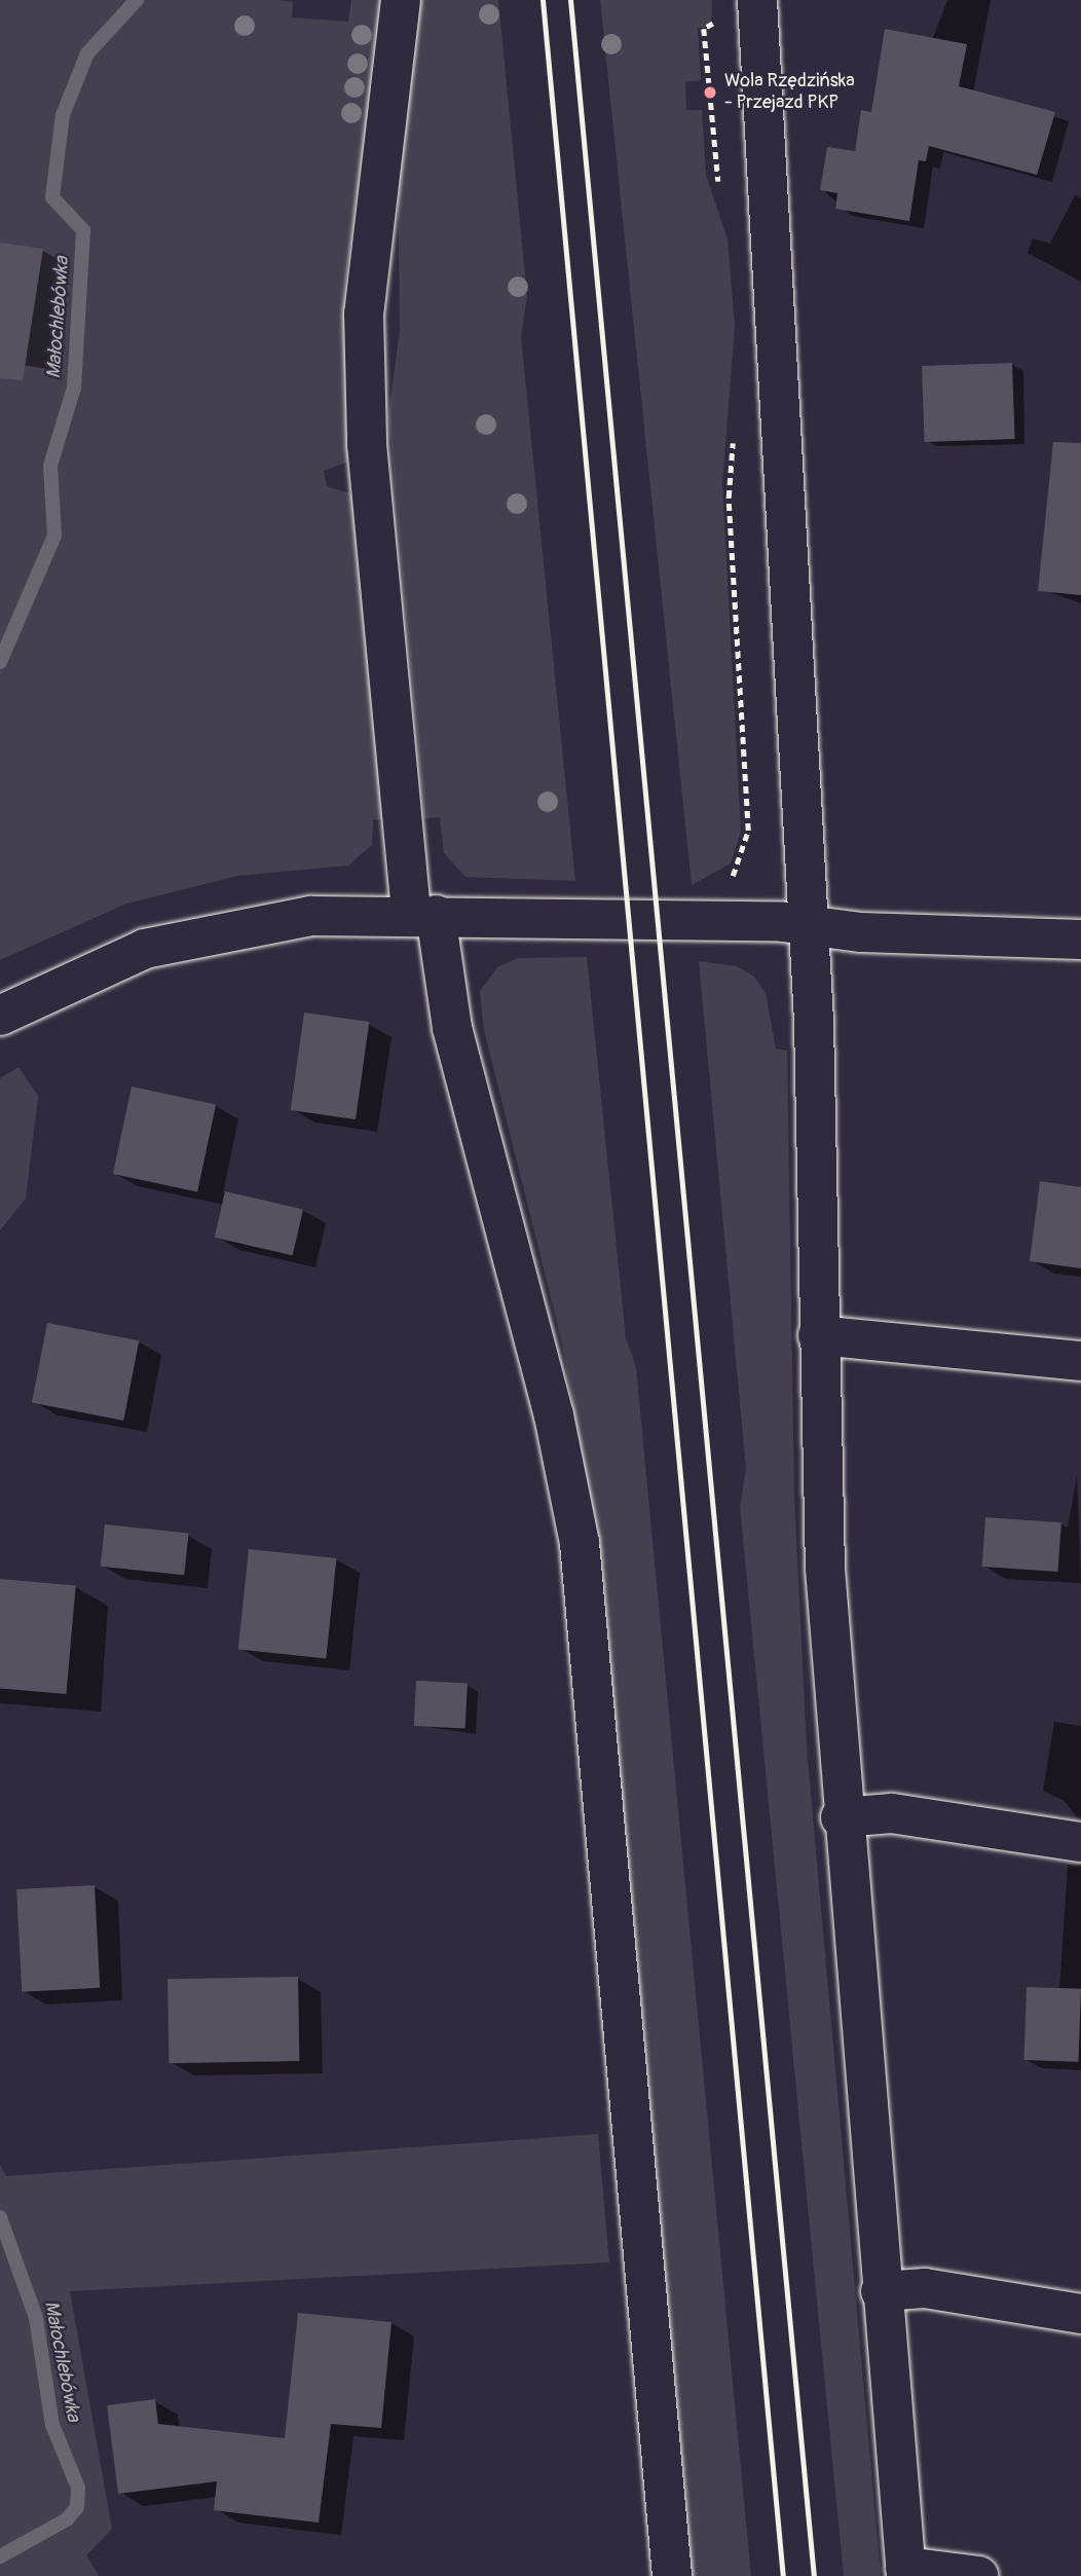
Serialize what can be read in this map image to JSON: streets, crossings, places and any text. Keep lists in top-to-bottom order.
{
  "water": ["Małochlebówka"],
  "places": ["Wola Rzędzińska - Przejazd PKP"]
}
